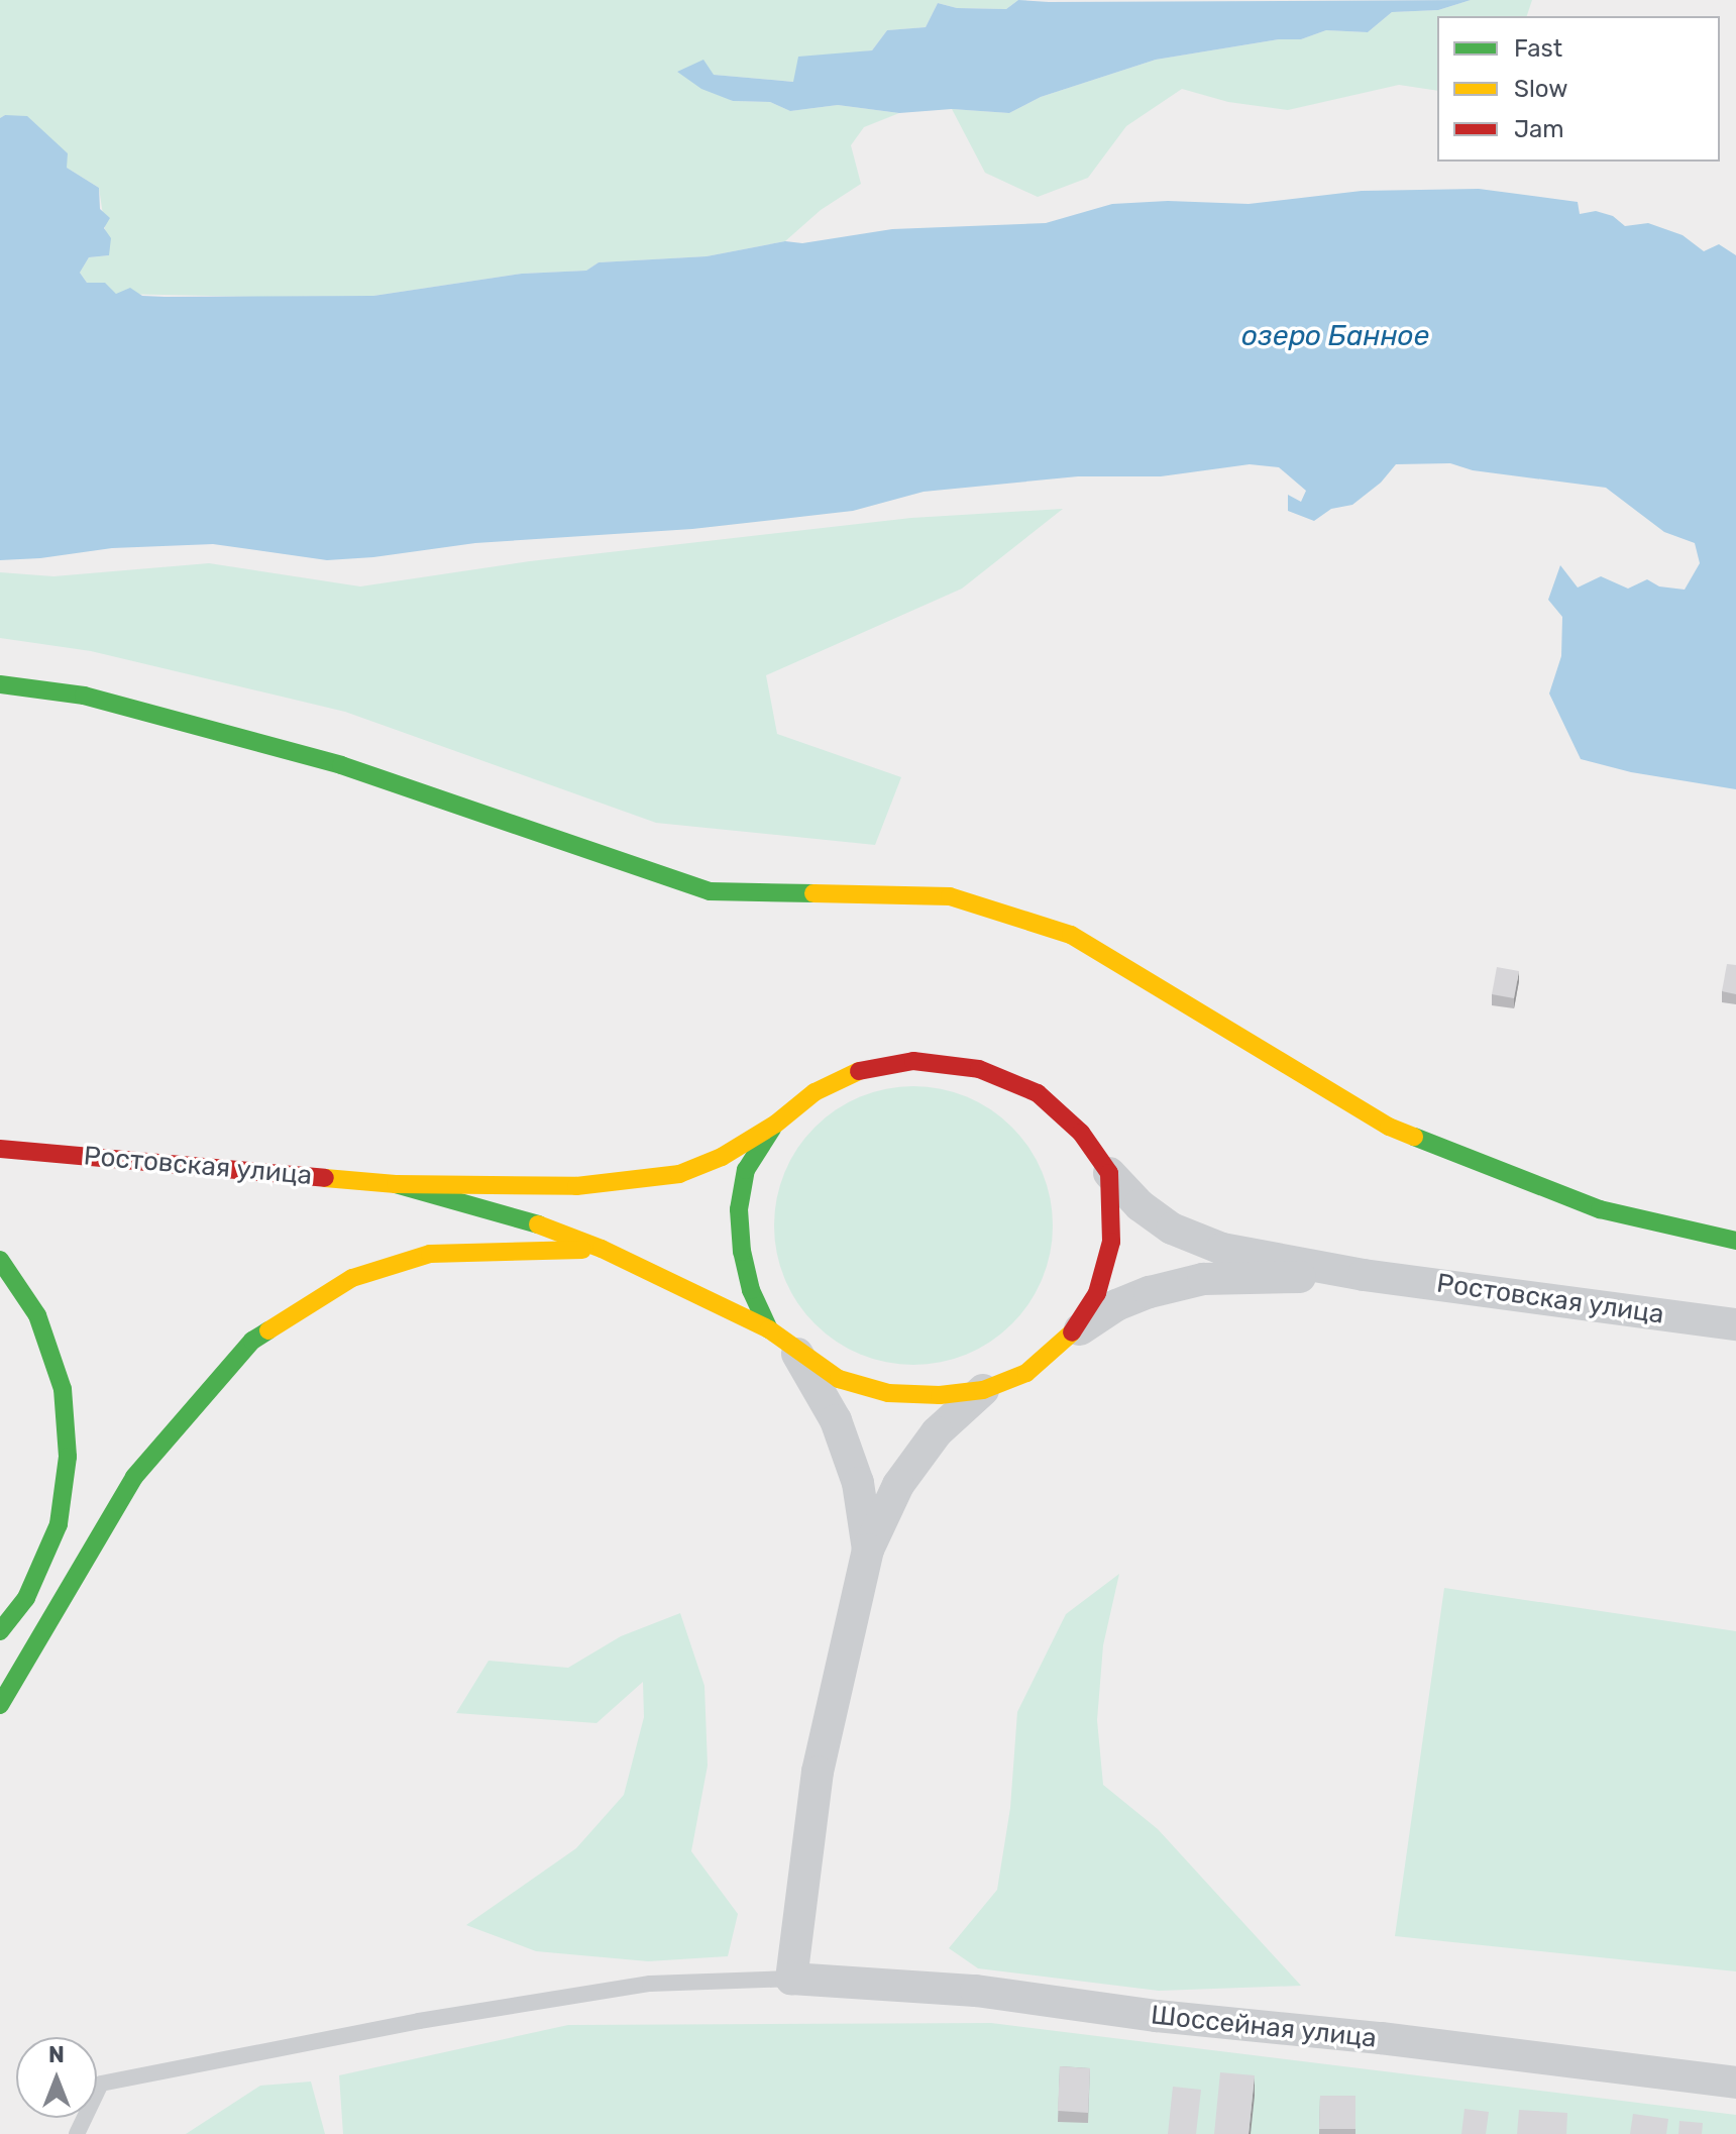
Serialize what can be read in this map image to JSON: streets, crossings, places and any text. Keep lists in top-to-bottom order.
{
  "streets": {
    "main road": ["Ростовская улица"],
    "street": ["Шоссейная улица"]
  },
  "water": ["озеро Банное"],
  "legend": ["Fast", "Slow", "Jam"],
  "north": "top"
}
